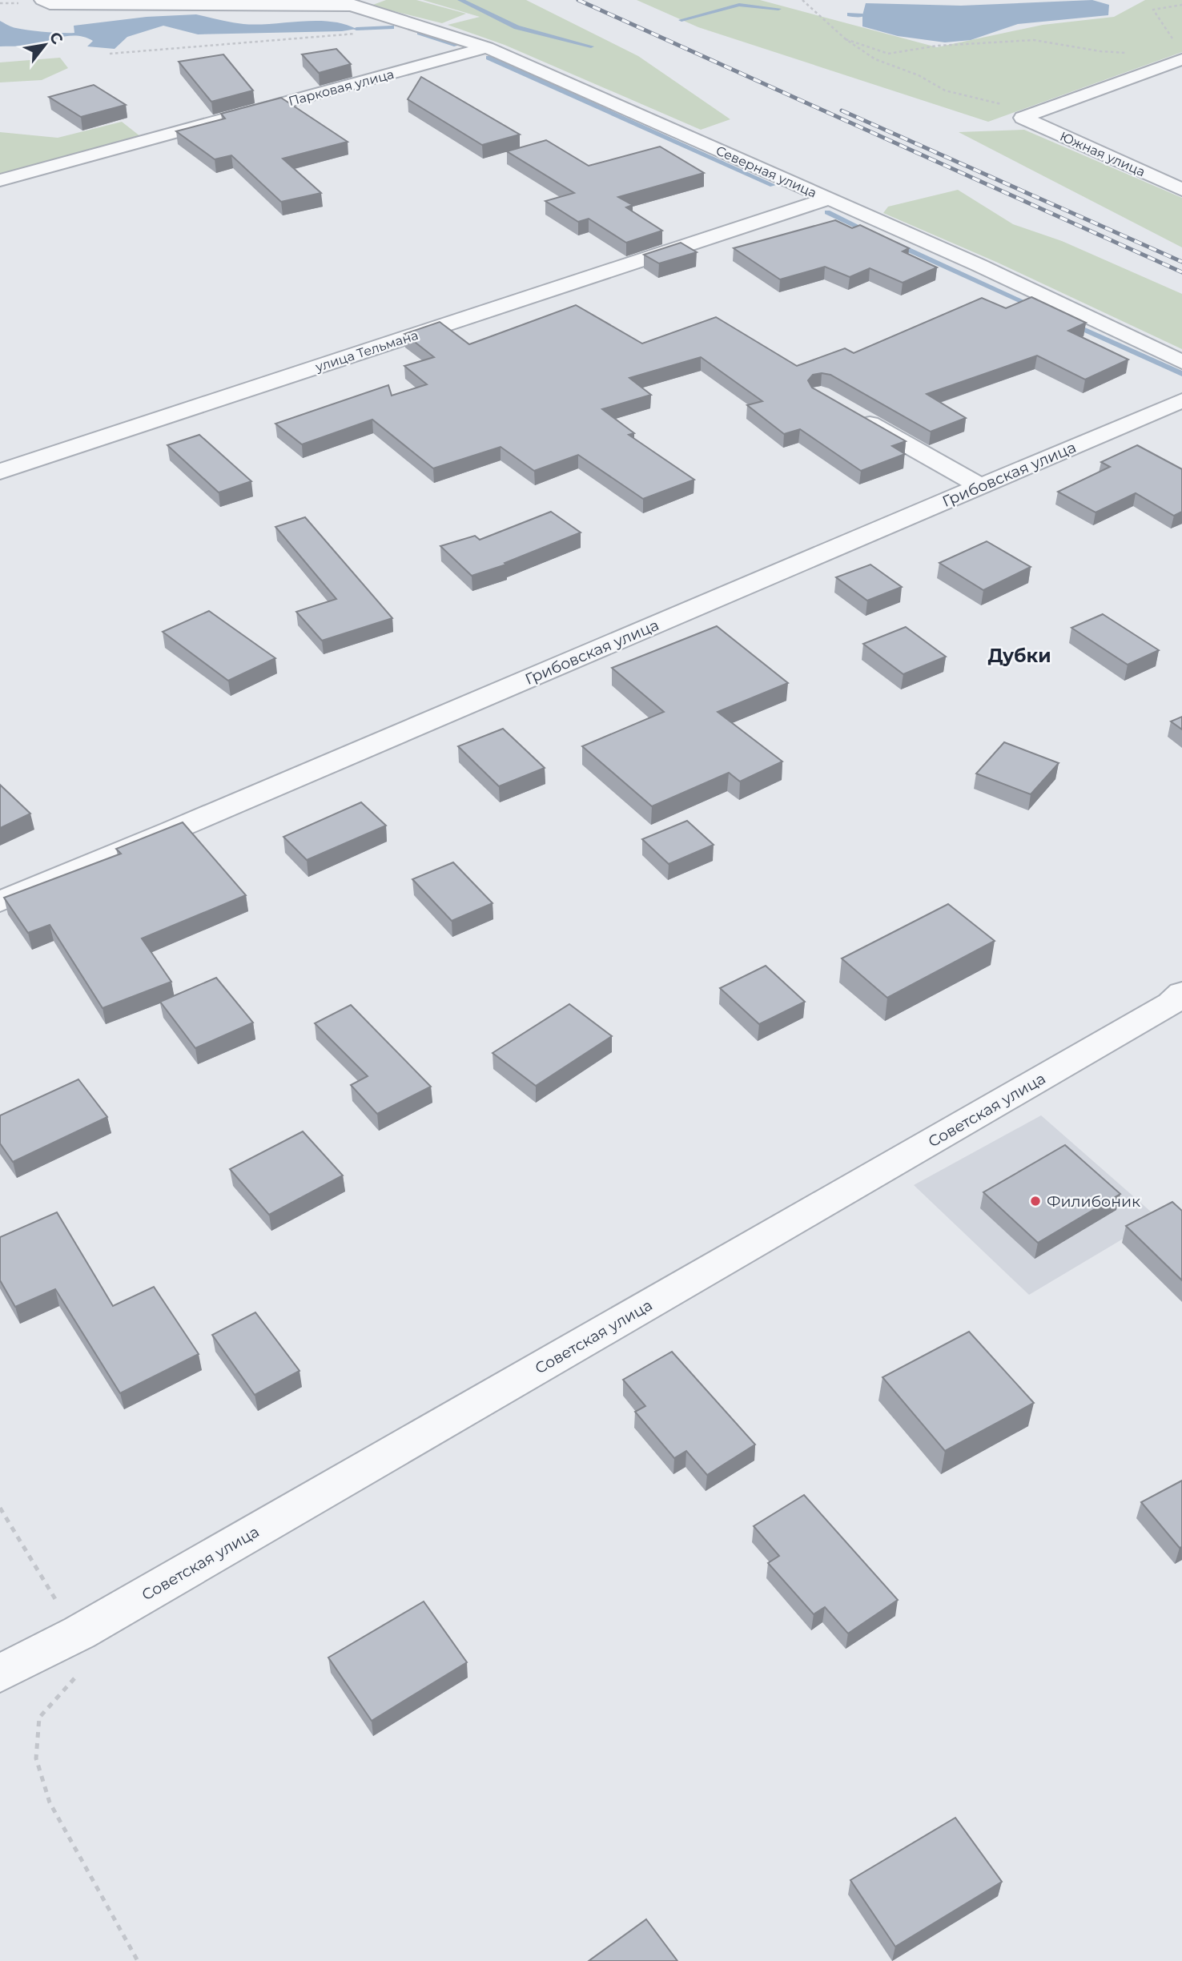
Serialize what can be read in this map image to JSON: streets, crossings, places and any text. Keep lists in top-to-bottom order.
{
  "streets": {
    "street": [
      "Парковая улица",
      "Южная улица",
      "Северная улица",
      "улица Тельмана",
      "Грибовская улица",
      "Советская улица"
    ]
  },
  "crossings": [
    ["Парковая улица", "Северная улица"],
    ["Северная улица", "улица Тельмана"]
  ],
  "districts": ["Дубки"],
  "places": ["Филибоник"],
  "north": "top right"
}
